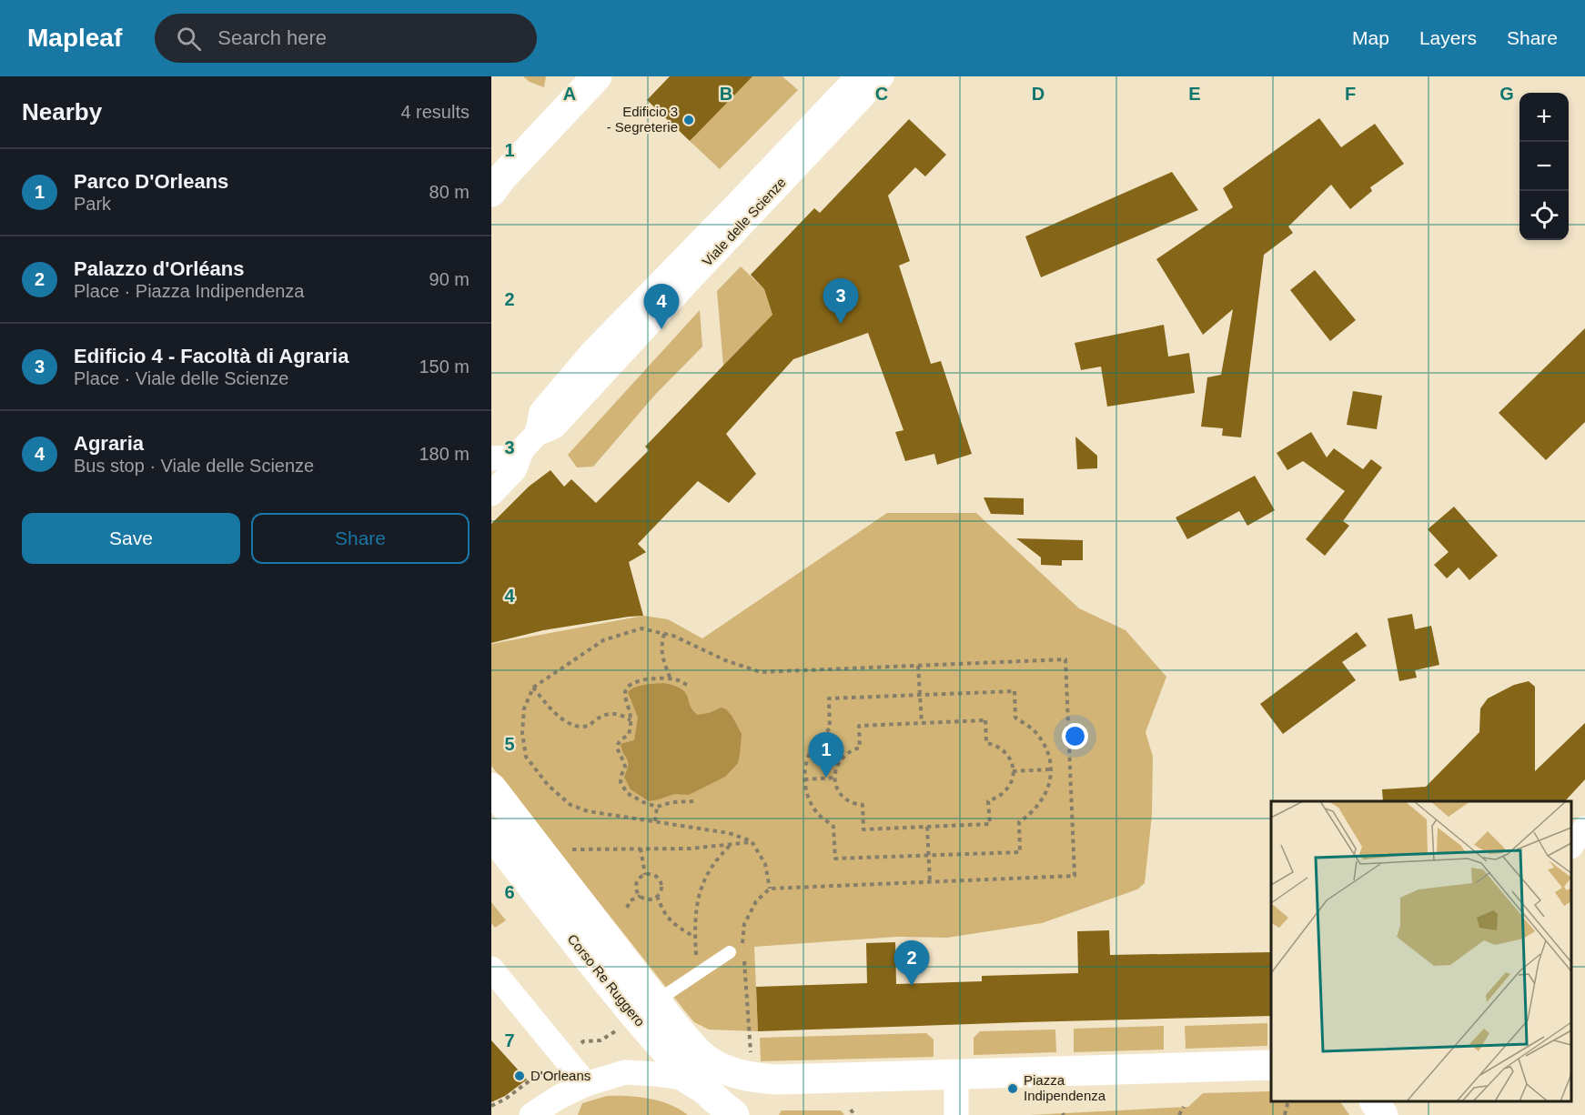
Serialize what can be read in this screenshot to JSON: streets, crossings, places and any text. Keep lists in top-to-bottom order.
{
  "streets": {
    "main road": ["Corso Re Ruggero"],
    "street": ["Viale delle Scienze"]
  },
  "places": ["Edificio 3 - Segreterie", "D'Orleans", "Piazza Indipendenza"],
  "page": {
    "header": "Mapleaf",
    "search": "Search here",
    "nav": ["Map", "Layers", "Share"],
    "heading": ["Nearby", "4 results"],
    "map_buttons": ["+", "−"],
    "list": [
      {
        "mark": "1",
        "name": "Parco D'Orleans",
        "note": "Park",
        "value": "80 m"
      },
      {
        "mark": "2",
        "name": "Palazzo d'Orléans",
        "note": "Place · Piazza Indipendenza",
        "value": "90 m"
      },
      {
        "mark": "3",
        "name": "Edificio 4 - Facoltà di Agraria",
        "note": "Place · Viale delle Scienze",
        "value": "150 m"
      },
      {
        "mark": "4",
        "name": "Agraria",
        "note": "Bus stop · Viale delle Scienze",
        "value": "180 m"
      }
    ],
    "pins": [
      "3",
      "4",
      "1",
      "2"
    ],
    "buttons": ["Save", "Share"]
  },
  "grid": {
    "columns": [
      "A",
      "B",
      "C",
      "D",
      "E",
      "F",
      "G"
    ],
    "rows": [
      "1",
      "2",
      "3",
      "4",
      "5",
      "6",
      "7"
    ]
  }
}
